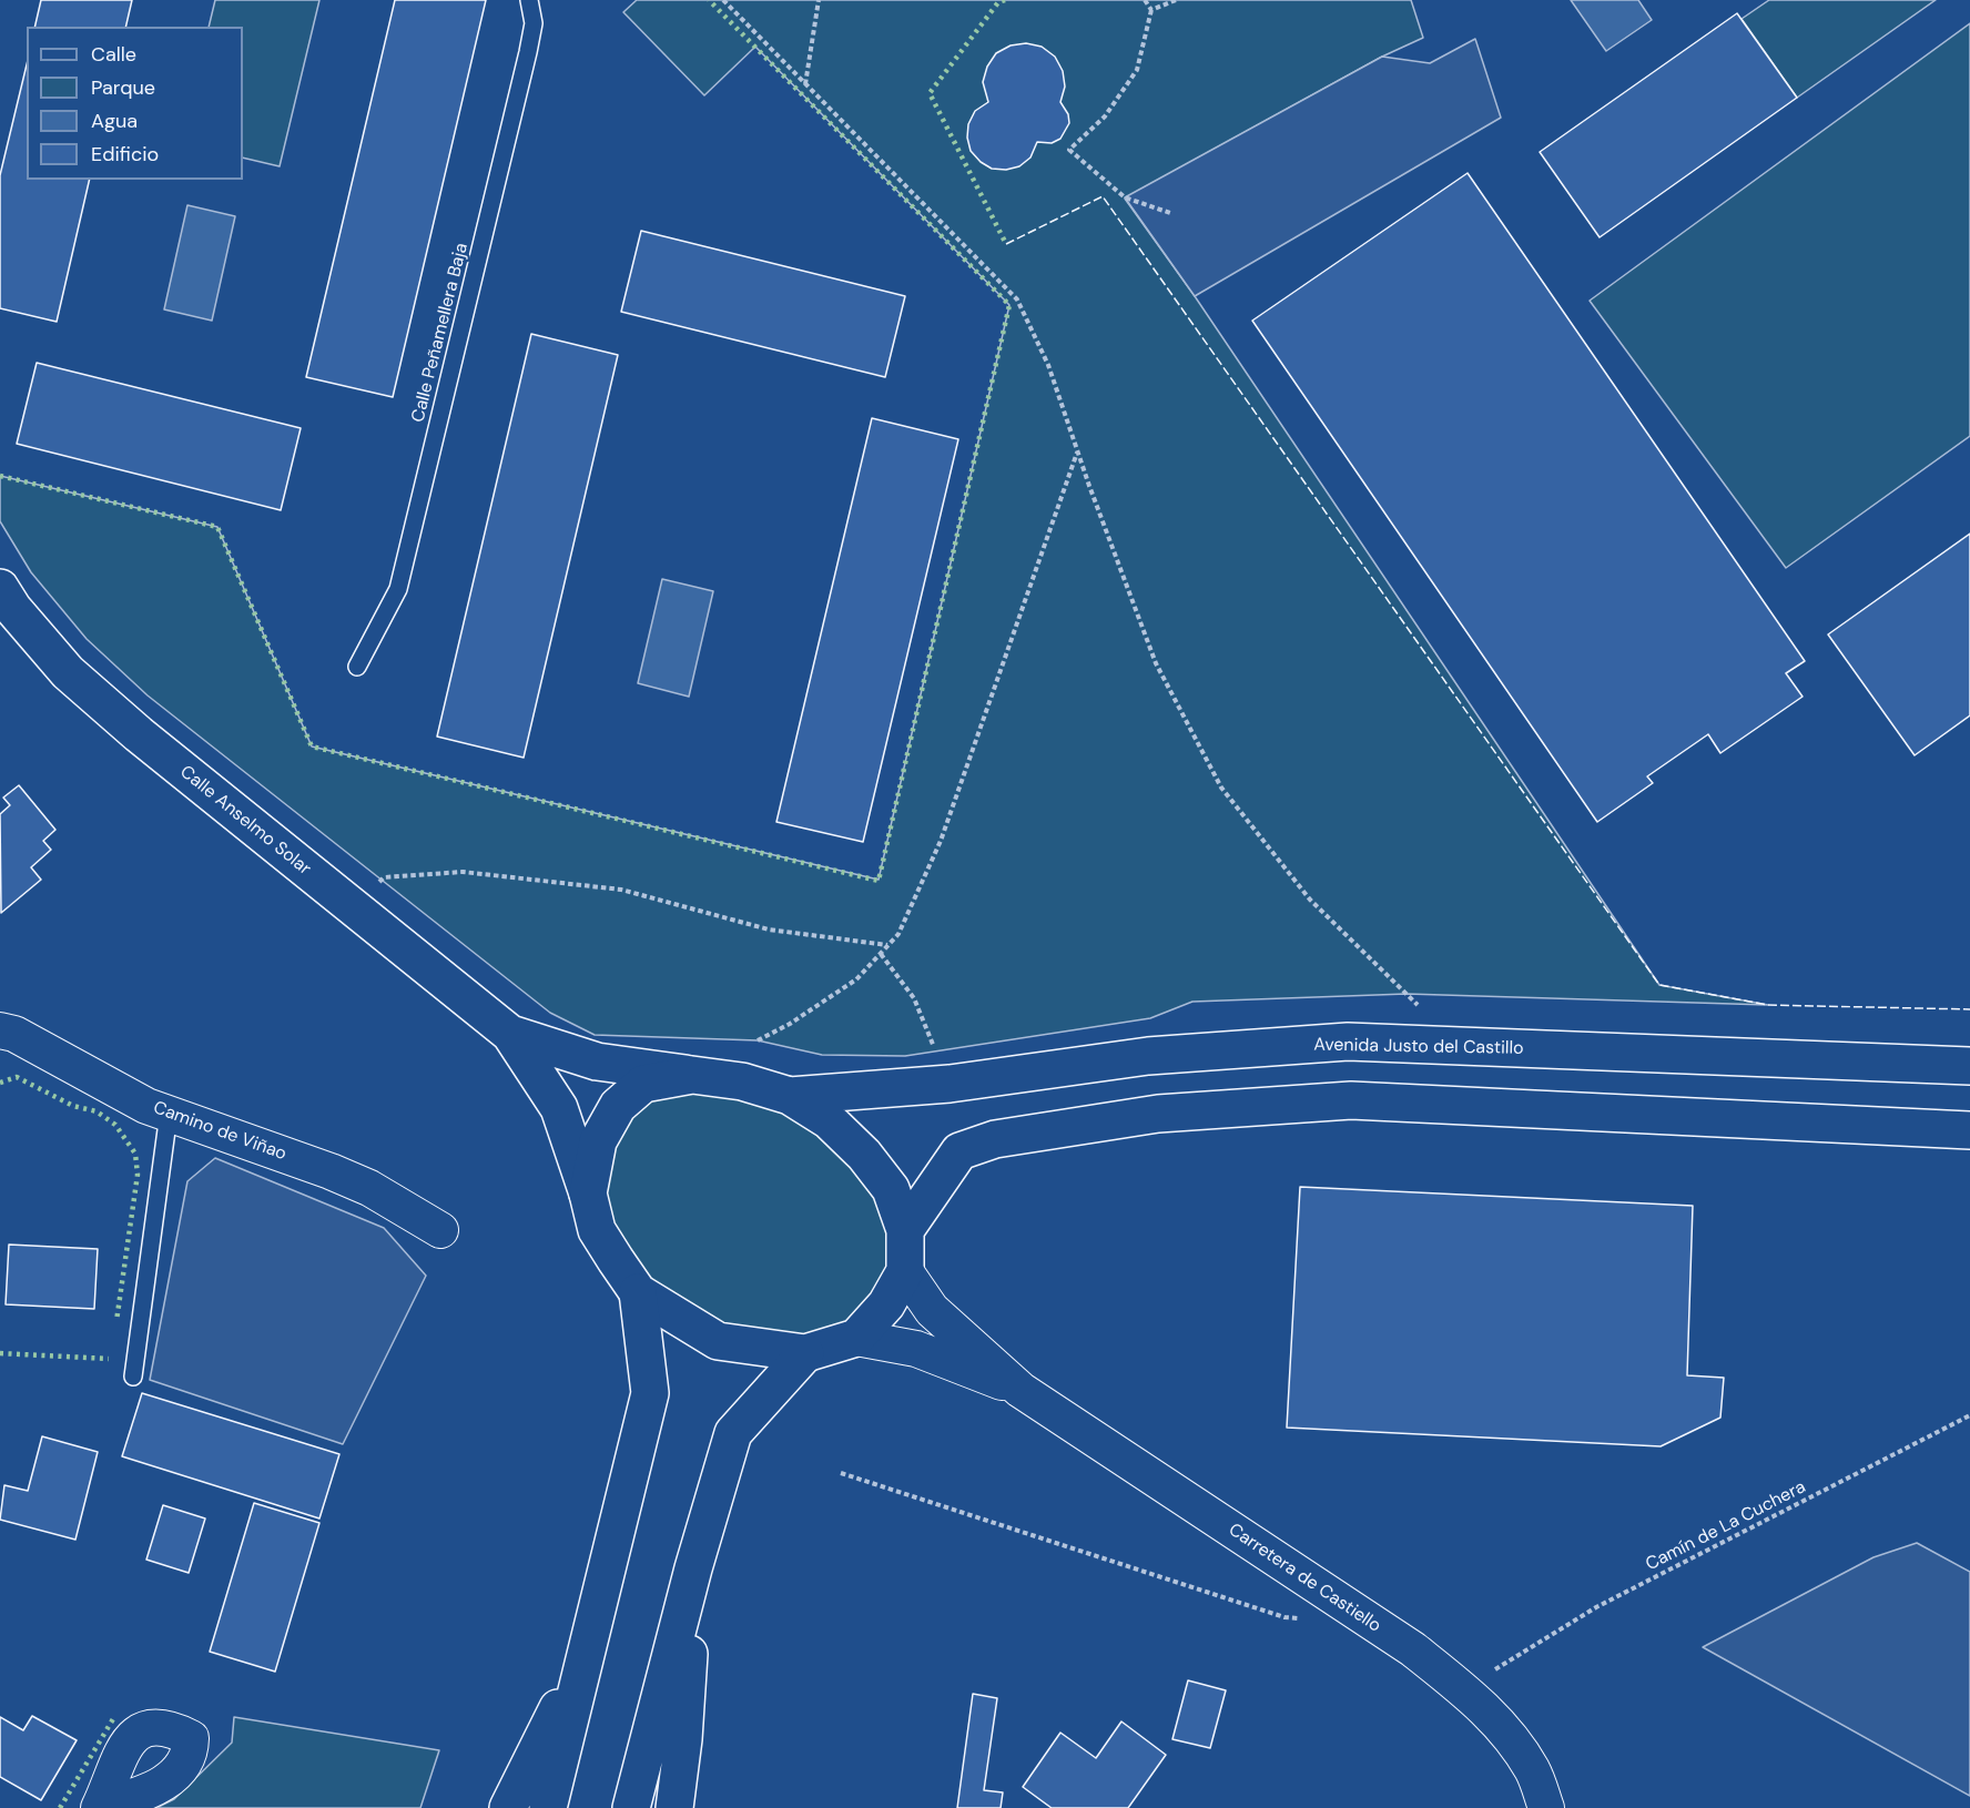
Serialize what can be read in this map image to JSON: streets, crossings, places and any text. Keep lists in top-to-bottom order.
{
  "streets": {
    "main road": ["Calle Anselmo Solar", "Avenida Justo del Castillo"],
    "street": ["Camino de Viñao", "Carretera de Castiello"],
    "lane": ["Calle Peñamellera Baja"],
    "path": ["Camín de La Cuchera"]
  },
  "crossings": [
    ["Calle Anselmo Solar", "Avenida Justo del Castillo"]
  ],
  "legend": [
    "Calle",
    "Parque",
    "Agua",
    "Edificio"
  ]
}
